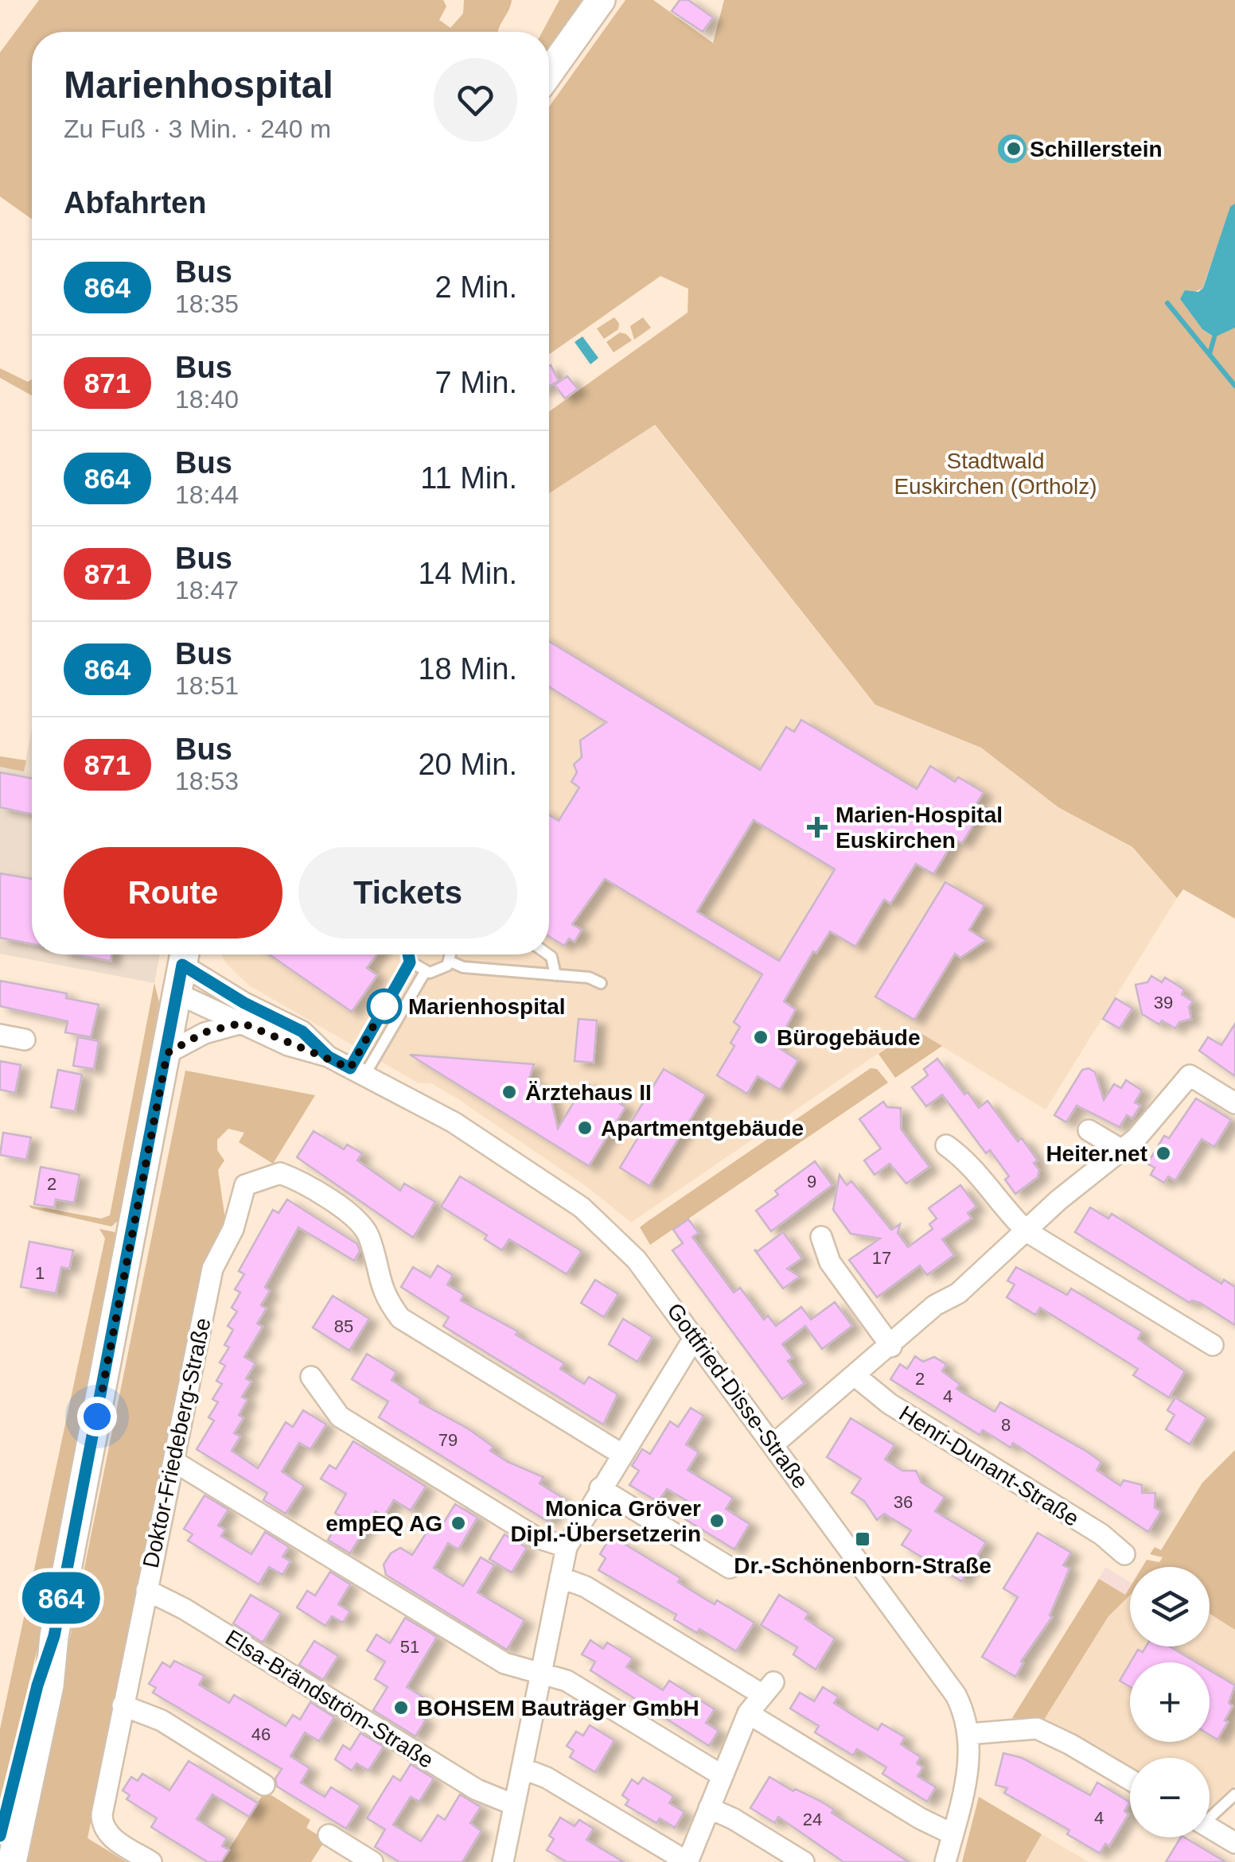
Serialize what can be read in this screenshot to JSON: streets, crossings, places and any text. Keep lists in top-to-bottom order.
{
  "streets": {
    "street": [
      "Gottfried-Disse-Straße",
      "Doktor-Friedeberg-Straße",
      "Henri-Dunant-Straße",
      "Elsa-Brändström-Straße"
    ]
  },
  "crossings": [
    ["Doktor-Friedeberg-Straße", "Elsa-Brändström-Straße"]
  ],
  "parks": ["Stadtwald Euskirchen (Ortholz)"],
  "places": {
    "other": [
      "Schillerstein",
      "Marienhospital",
      "Bürogebäude",
      "Ärztehaus II",
      "Apartmentgebäude",
      "Heiter.net",
      "Monica Gröver Dipl.-Übersetzerin",
      "empEQ AG",
      "BOHSEM Bauträger GmbH"
    ],
    "health": ["Marien-Hospital Euskirchen"],
    "transit": ["Dr.-Schönenborn-Straße"]
  },
  "lines": ["bus line 864"],
  "house_numbers": [
    "39",
    "9",
    "2",
    "17",
    "1",
    "85",
    "2",
    "4",
    "8",
    "79",
    "36",
    "51",
    "46",
    "4",
    "24"
  ],
  "page": {
    "on_map": "864",
    "heading": [
      ["Marienhospital", "Zu Fuß · 3 Min. · 240 m"],
      "Abfahrten"
    ],
    "list": [
      {
        "mark": "864",
        "name": "Bus",
        "note": "18:35",
        "value": "2 Min."
      },
      {
        "mark": "871",
        "name": "Bus",
        "note": "18:40",
        "value": "7 Min."
      },
      {
        "mark": "864",
        "name": "Bus",
        "note": "18:44",
        "value": "11 Min."
      },
      {
        "mark": "871",
        "name": "Bus",
        "note": "18:47",
        "value": "14 Min."
      },
      {
        "mark": "864",
        "name": "Bus",
        "note": "18:51",
        "value": "18 Min."
      },
      {
        "mark": "871",
        "name": "Bus",
        "note": "18:53",
        "value": "20 Min."
      }
    ],
    "buttons": ["Route", "Tickets"],
    "map_buttons": ["+", "−"]
  }
}
